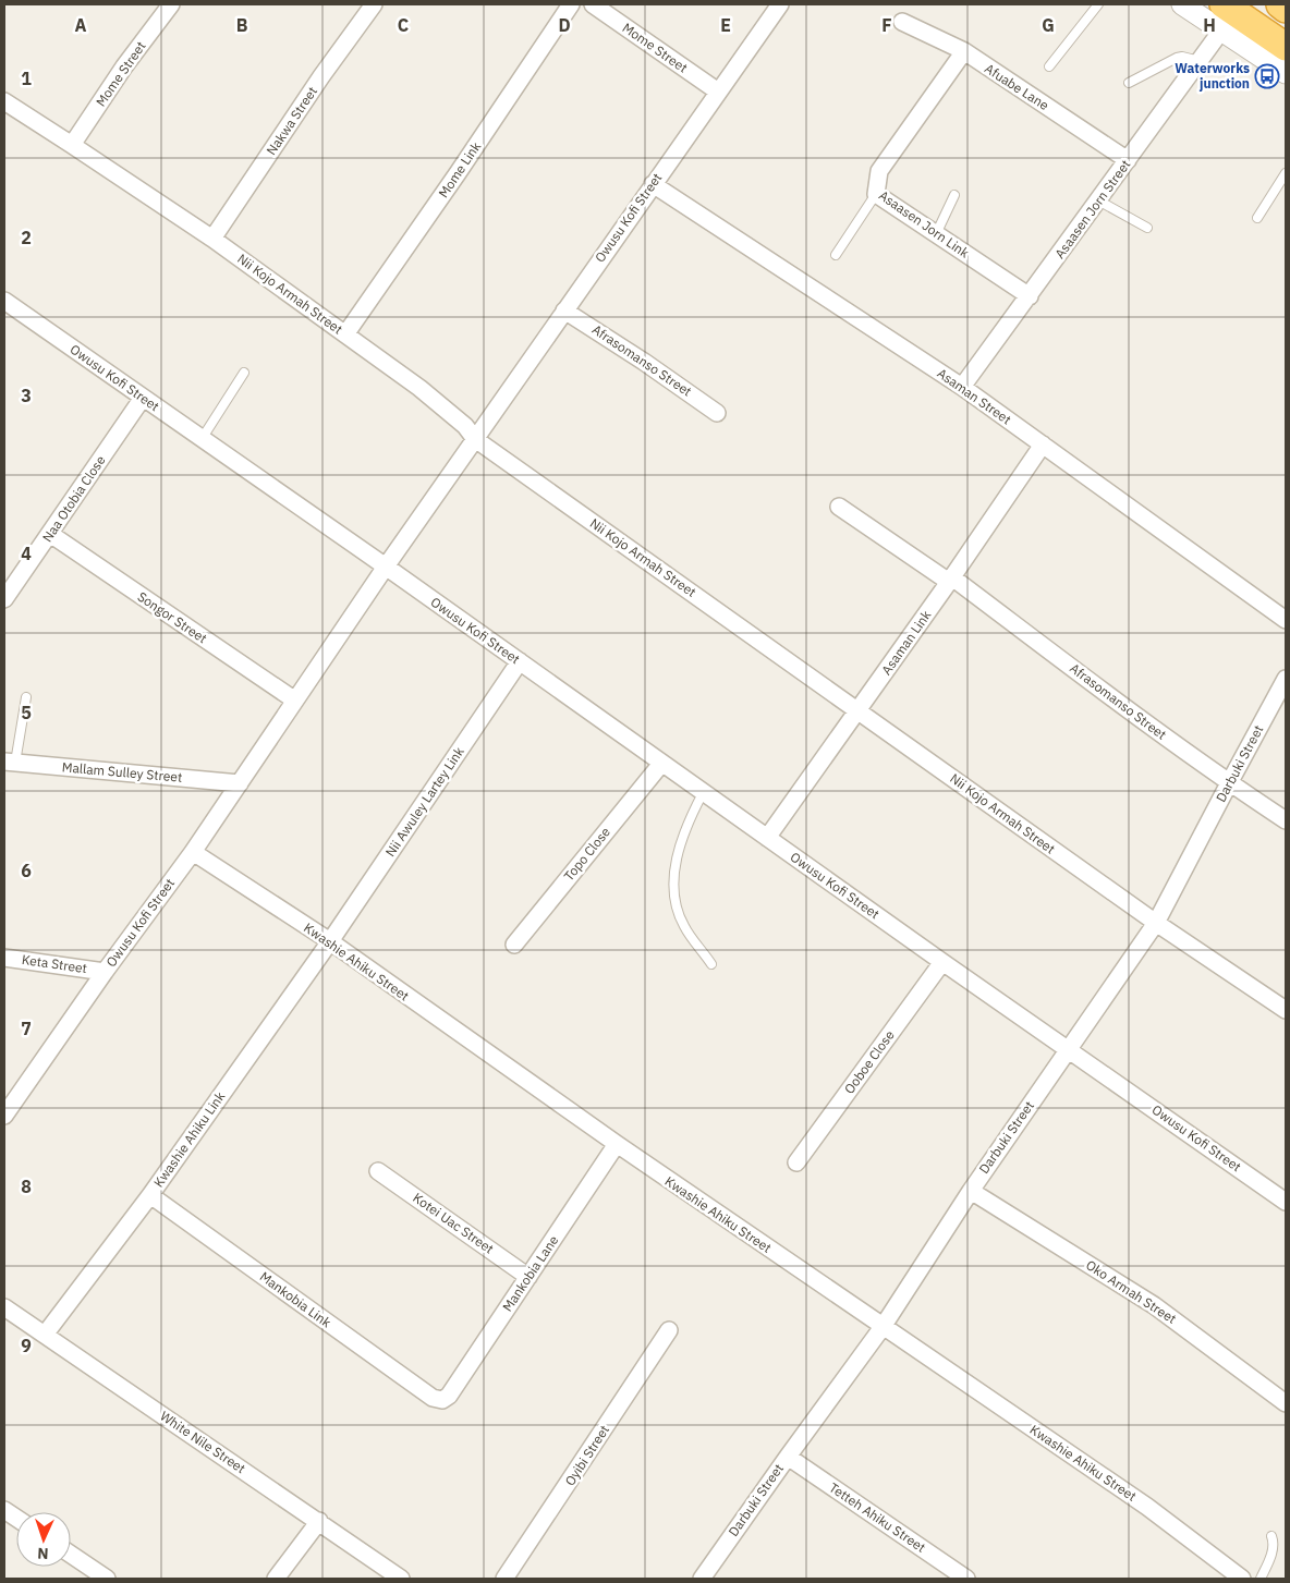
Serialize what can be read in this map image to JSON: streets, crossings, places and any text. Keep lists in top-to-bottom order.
{
  "streets": {
    "street": [
      "Mome Street",
      "Afuabe Lane",
      "Nakwa Street",
      "Mome Link",
      "Asaasen Jorn Street",
      "Owusu Kofi Street",
      "Asaasen Jorn Link",
      "Nii Kojo Armah Street",
      "Afrasomanso Street",
      "Asaman Street",
      "Naa Otobia Close",
      "Songor Street",
      "Asaman Link",
      "Darbuki Street",
      "Mallam Sulley Street",
      "Nii Awuley Lartey Link",
      "Topo Close",
      "Kwashie Ahiku Street",
      "Keta Street",
      "Ooboe Close",
      "Kwashie Ahiku Link",
      "Kotei Uac Street",
      "Mankobia Lane",
      "Oko Armah Street",
      "Mankobia Link",
      "White Nile Street",
      "Oyibi Street",
      "Tetteh Ahiku Street"
    ]
  },
  "crossings": [
    ["Mome Street", "Owusu Kofi Street"],
    ["Mome Street", "Nii Kojo Armah Street"],
    ["Afuabe Lane", "Asaasen Jorn Street"],
    ["Afuabe Lane", "Asaasen Jorn Link"],
    ["Nakwa Street", "Nii Kojo Armah Street"],
    ["Mome Link", "Nii Kojo Armah Street"],
    ["Asaasen Jorn Street", "Asaasen Jorn Link"],
    ["Asaasen Jorn Street", "Asaman Street"],
    ["Owusu Kofi Street", "Nii Kojo Armah Street"],
    ["Owusu Kofi Street", "Afrasomanso Street"],
    ["Owusu Kofi Street", "Asaman Street"],
    ["Owusu Kofi Street", "Naa Otobia Close"],
    ["Owusu Kofi Street", "Songor Street"],
    ["Owusu Kofi Street", "Asaman Link"],
    ["Owusu Kofi Street", "Darbuki Street"],
    ["Owusu Kofi Street", "Mallam Sulley Street"],
    ["Owusu Kofi Street", "Nii Awuley Lartey Link"],
    ["Owusu Kofi Street", "Topo Close"],
    ["Owusu Kofi Street", "Kwashie Ahiku Street"],
    ["Owusu Kofi Street", "Keta Street"],
    ["Owusu Kofi Street", "Ooboe Close"],
    ["Nii Kojo Armah Street", "Asaman Link"],
    ["Nii Kojo Armah Street", "Darbuki Street"],
    ["Afrasomanso Street", "Asaman Link"],
    ["Afrasomanso Street", "Darbuki Street"],
    ["Asaman Street", "Asaman Link"],
    ["Naa Otobia Close", "Songor Street"],
    ["Darbuki Street", "Kwashie Ahiku Street"],
    ["Darbuki Street", "Oko Armah Street"],
    ["Darbuki Street", "Tetteh Ahiku Street"],
    ["Nii Awuley Lartey Link", "Kwashie Ahiku Street"],
    ["Nii Awuley Lartey Link", "Kwashie Ahiku Link"],
    ["Kwashie Ahiku Street", "Kwashie Ahiku Link"],
    ["Kwashie Ahiku Street", "Mankobia Lane"],
    ["Kwashie Ahiku Link", "Mankobia Link"],
    ["Kwashie Ahiku Link", "White Nile Street"],
    ["Kotei Uac Street", "Mankobia Lane"],
    ["Mankobia Lane", "Mankobia Link"]
  ],
  "places": {
    "bus stop": ["Waterworks junction"]
  },
  "north": "bottom",
  "grid": {
    "columns": [
      "A",
      "B",
      "C",
      "D",
      "E",
      "F",
      "G",
      "H"
    ],
    "rows": [
      "1",
      "2",
      "3",
      "4",
      "5",
      "6",
      "7",
      "8",
      "9"
    ]
  }
}
